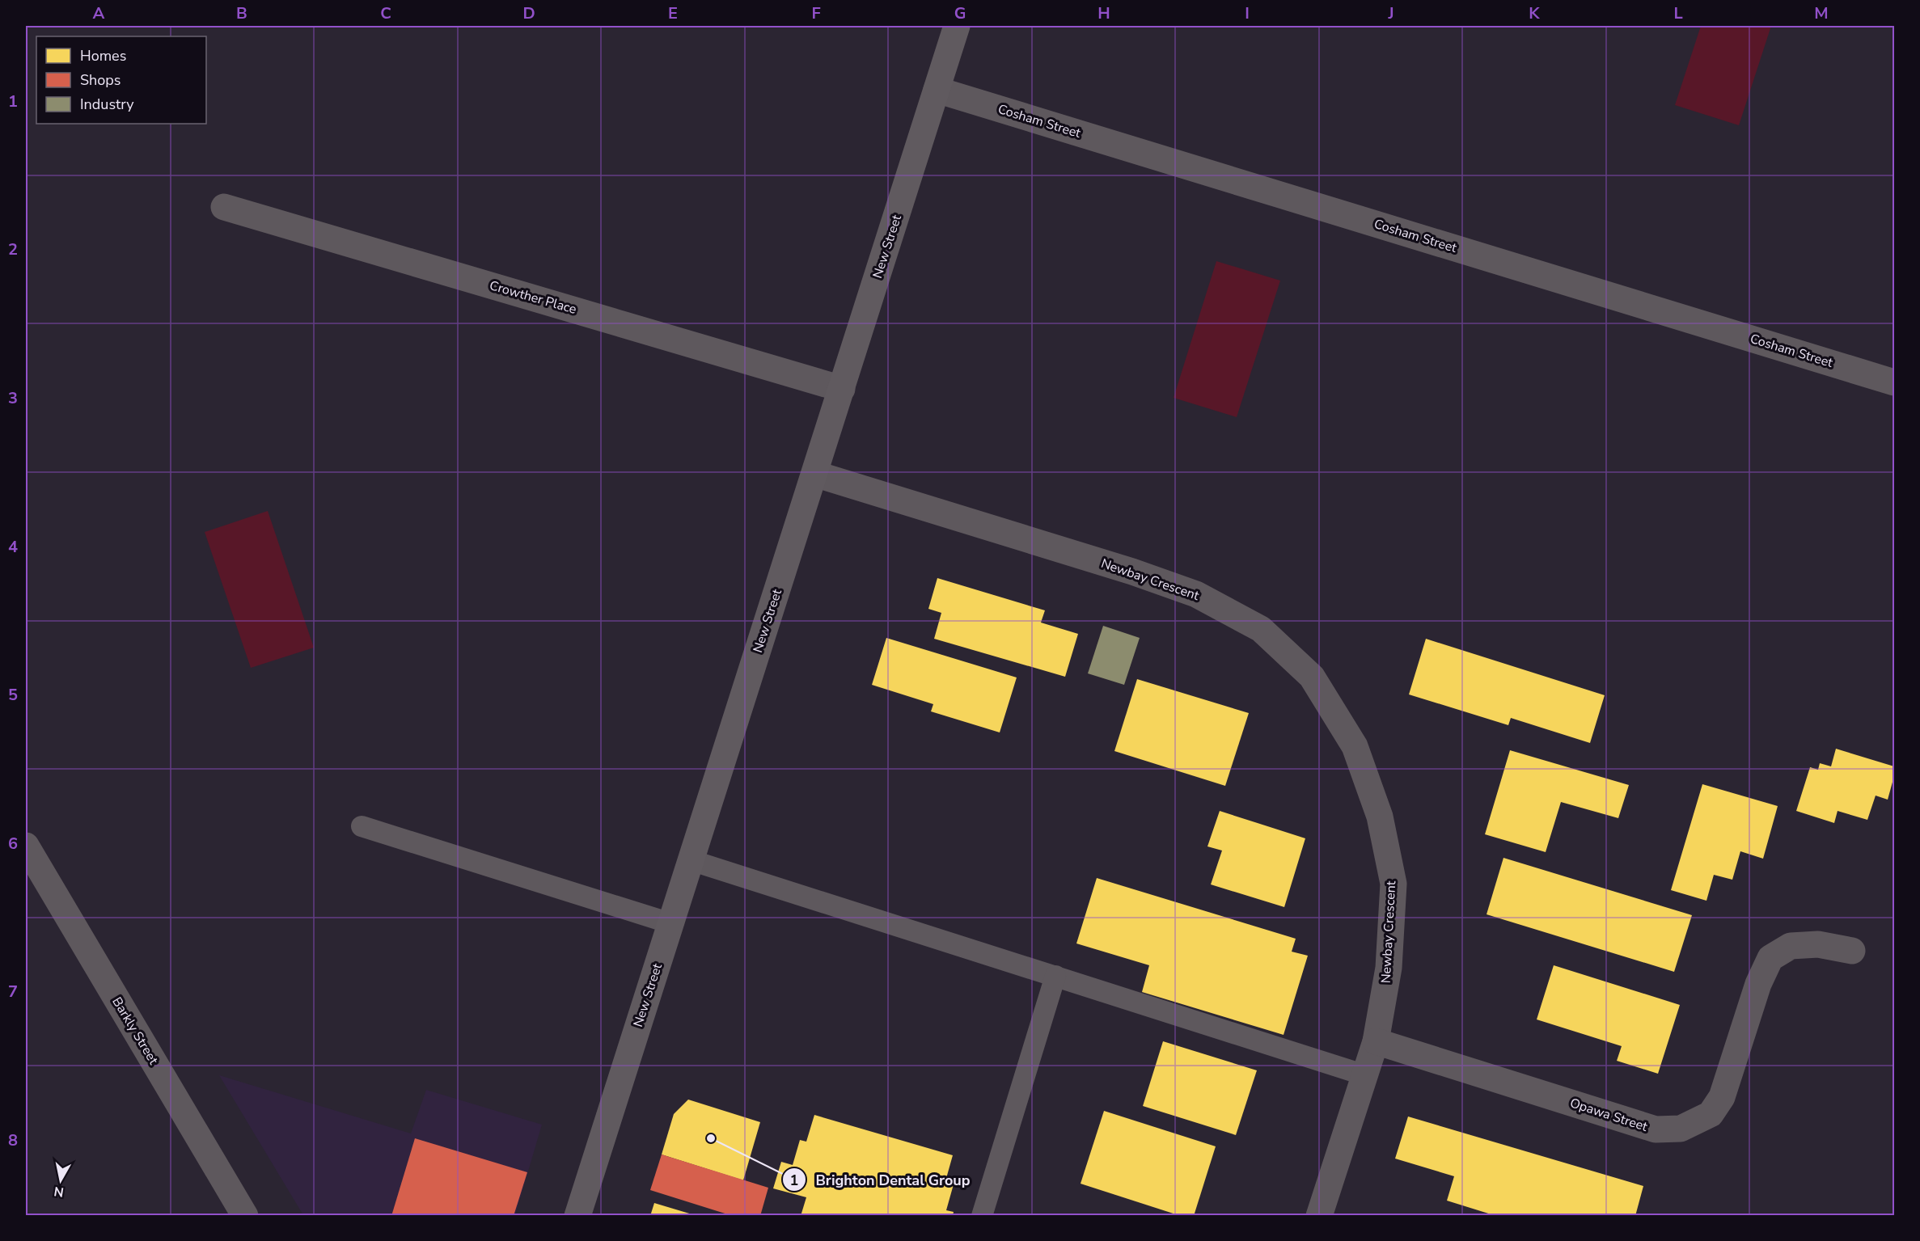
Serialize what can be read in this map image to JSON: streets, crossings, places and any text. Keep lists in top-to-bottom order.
{
  "streets": {
    "main road": ["New Street"],
    "street": [
      "Cosham Street",
      "Crowther Place",
      "Newbay Crescent",
      "Barkly Street",
      "Opawa Street"
    ]
  },
  "crossings": [
    ["Cosham Street", "New Street"],
    ["New Street", "Crowther Place"],
    ["New Street", "Newbay Crescent"],
    ["Newbay Crescent", "Opawa Street"]
  ],
  "places": ["Brighton Dental Group"],
  "legend": ["Homes", "Shops", "Industry"],
  "north": "bottom",
  "grid": {
    "columns": [
      "A",
      "B",
      "C",
      "D",
      "E",
      "F",
      "G",
      "H",
      "I",
      "J",
      "K",
      "L",
      "M"
    ],
    "rows": [
      "1",
      "2",
      "3",
      "4",
      "5",
      "6",
      "7",
      "8"
    ]
  }
}
